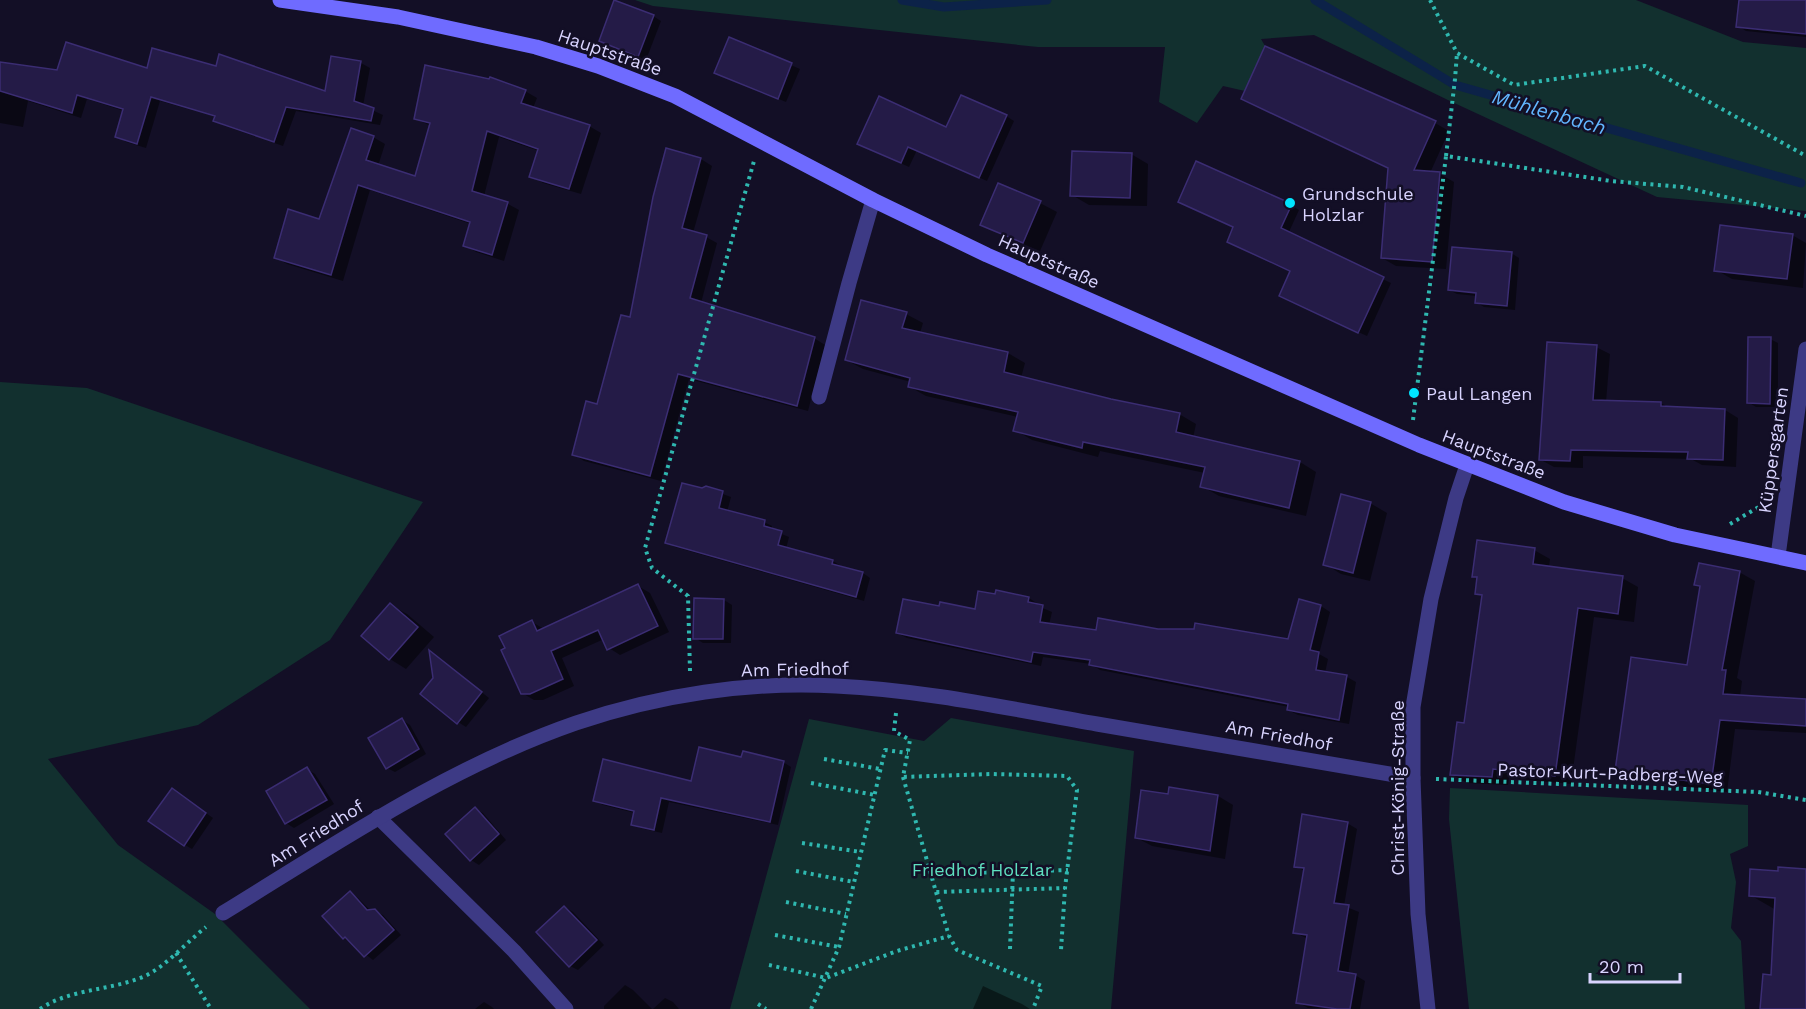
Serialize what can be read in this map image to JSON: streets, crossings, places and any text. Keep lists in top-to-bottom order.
{
  "streets": {
    "main road": ["Hauptstraße"],
    "street": ["Küppersgarten", "Am Friedhof", "Christ-König-Straße"],
    "path": ["Pastor-Kurt-Padberg-Weg"]
  },
  "crossings": [
    ["Hauptstraße", "Küppersgarten"],
    ["Hauptstraße", "Christ-König-Straße"],
    ["Am Friedhof", "Pastor-Kurt-Padberg-Weg"],
    ["Am Friedhof", "Christ-König-Straße"],
    ["Pastor-Kurt-Padberg-Weg", "Christ-König-Straße"]
  ],
  "water": ["Mühlenbach"],
  "parks": ["Friedhof Holzlar"],
  "places": ["Grundschule Holzlar", "Paul Langen"],
  "scale_bar": "20 m"
}
